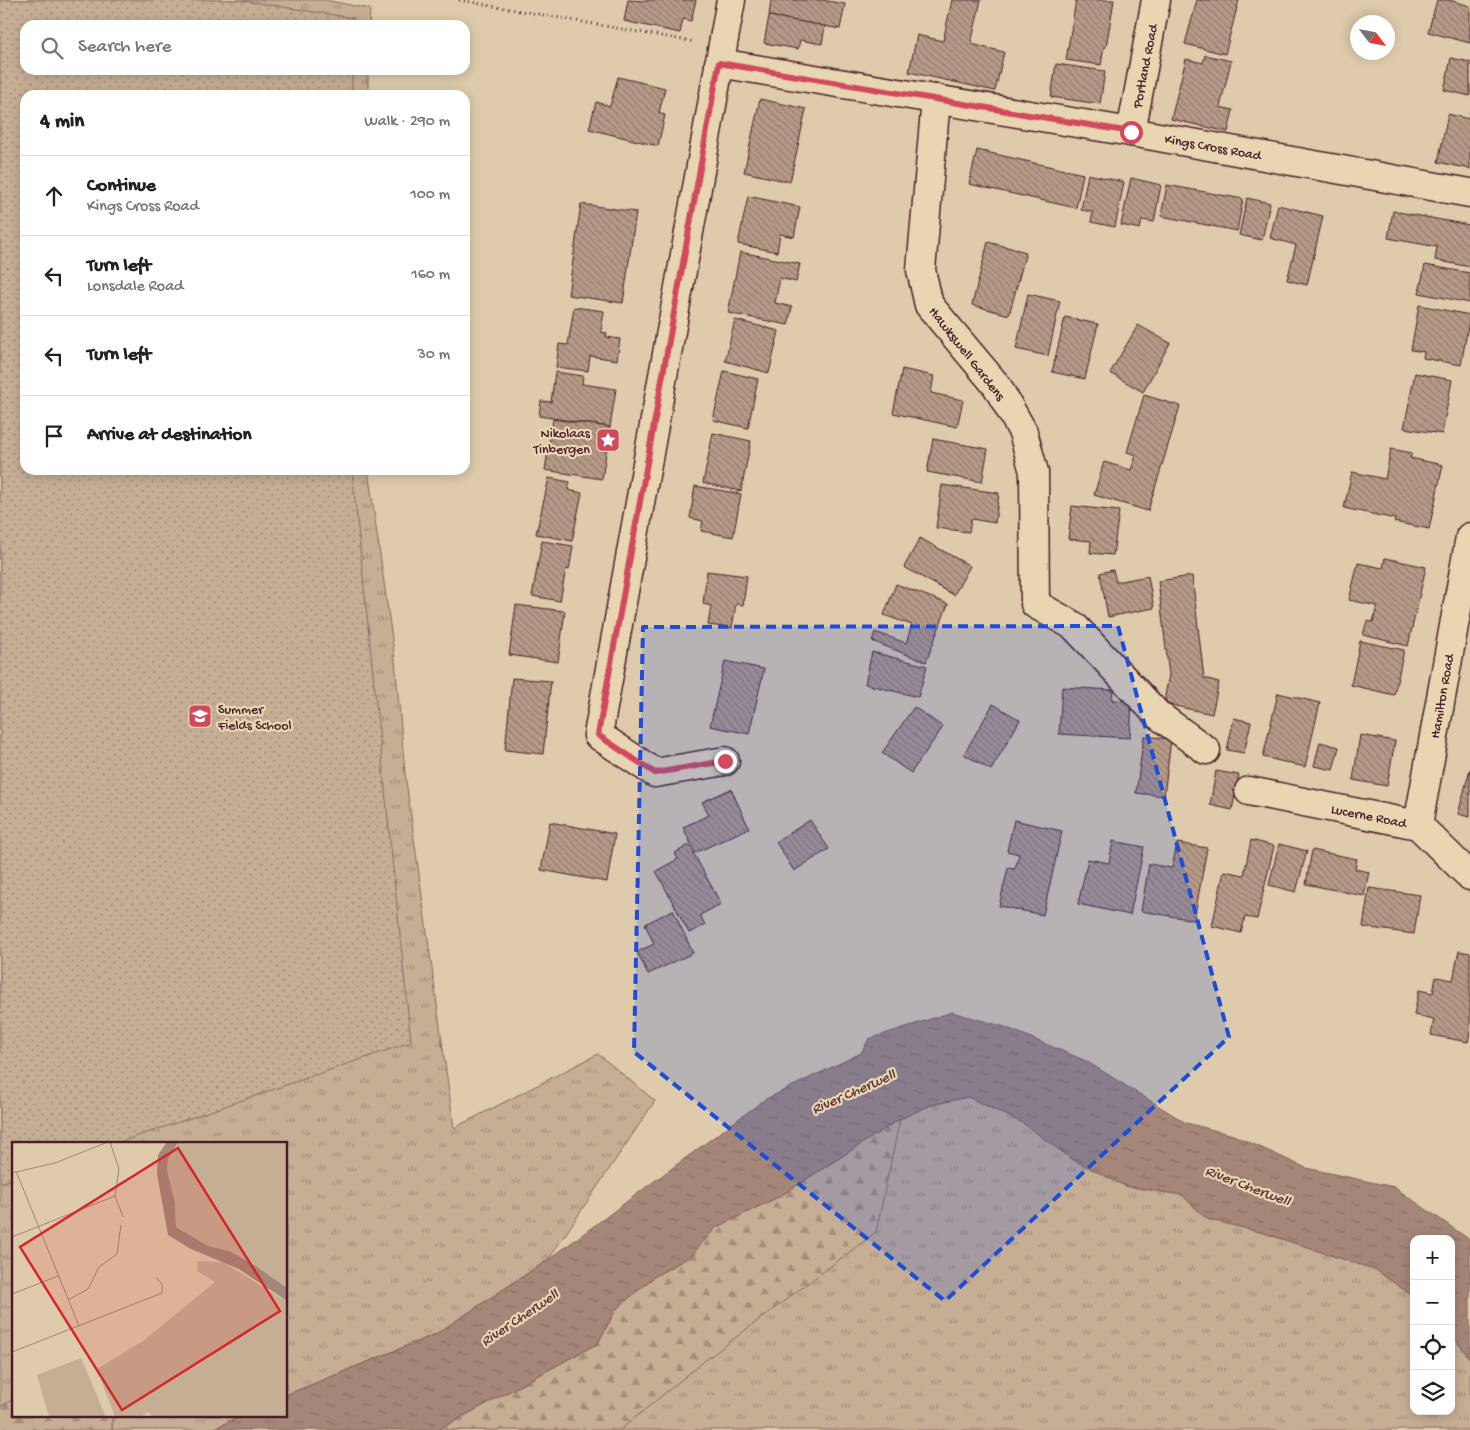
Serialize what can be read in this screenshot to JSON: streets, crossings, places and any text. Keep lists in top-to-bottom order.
{
  "streets": {
    "street": [
      "Portland Road",
      "Kings Cross Road",
      "Hawkswell Gardens",
      "Hamilton Road",
      "Lucerne Road"
    ]
  },
  "crossings": [
    ["Portland Road", "Kings Cross Road"],
    ["Kings Cross Road", "Hawkswell Gardens"],
    ["Hamilton Road", "Lucerne Road"]
  ],
  "water": ["River Cherwell"],
  "places": {
    "place": ["Nikolaas Tinbergen"],
    "school or university": ["Summer Fields School"]
  },
  "north": "bottom right",
  "page": {
    "search": "Search here",
    "heading": ["4 min", "Walk · 290 m"],
    "list": [
      ["Continue", "Kings Cross Road", "100 m"],
      ["Turn left", "Lonsdale Road", "160 m"],
      ["Turn left", "30 m"],
      "Arrive at destination"
    ],
    "map_buttons": ["+", "−"]
  }
}
